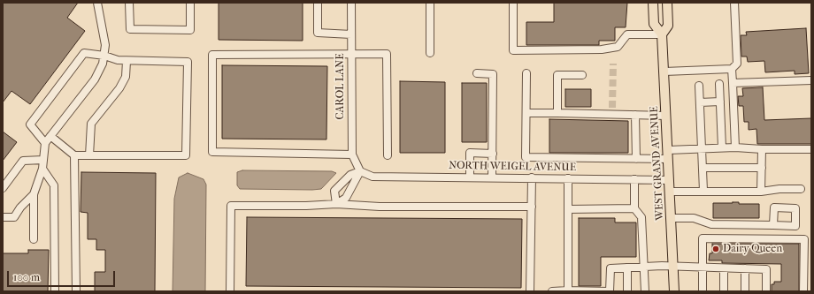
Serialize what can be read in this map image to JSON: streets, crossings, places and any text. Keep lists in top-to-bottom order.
{
  "streets": {
    "main road": ["WEST GRAND AVENUE"],
    "street": ["CAROL LANE", "NORTH WEIGEL AVENUE"]
  },
  "crossings": [
    ["CAROL LANE", "NORTH WEIGEL AVENUE"],
    ["WEST GRAND AVENUE", "NORTH WEIGEL AVENUE"]
  ],
  "places": ["Dairy Queen"],
  "scale_bar": "100 m"
}
